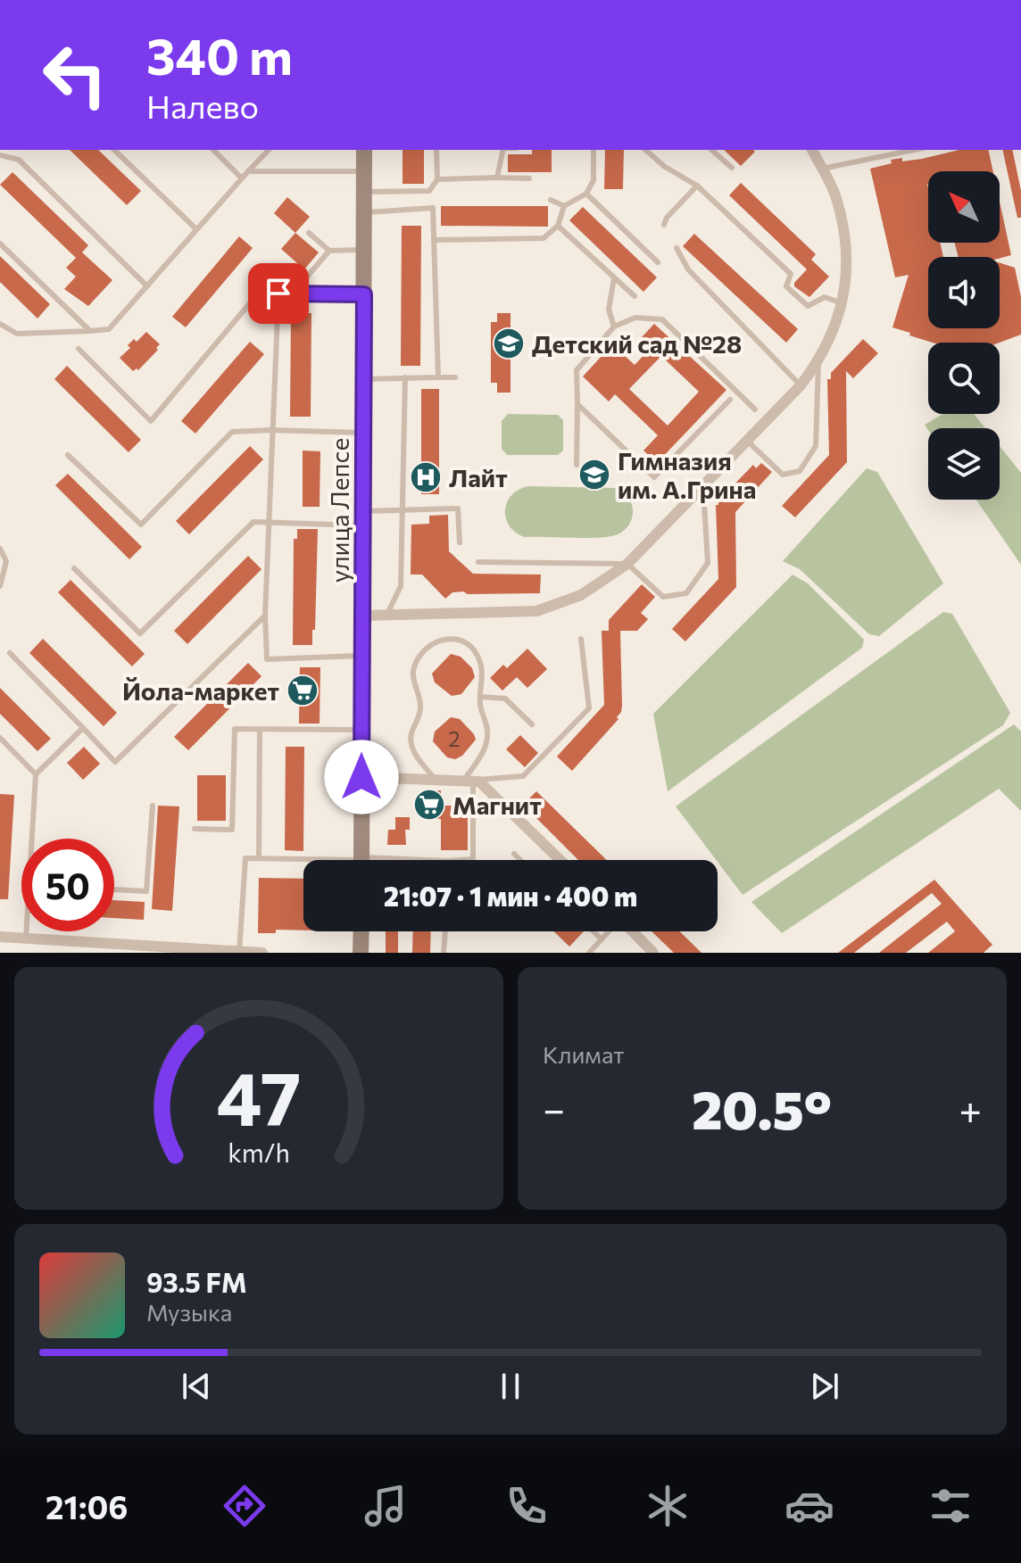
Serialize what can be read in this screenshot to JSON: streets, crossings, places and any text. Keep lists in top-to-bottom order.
{
  "streets": {
    "main road": ["улица Лепсе"]
  },
  "places": {
    "school or university": ["Детский сад №28", "Гимназия им. А.Грина"],
    "hospital": ["Лайт"],
    "supermarket": ["Йола-маркет", "Магнит"]
  },
  "house_numbers": ["2"],
  "north": "top left",
  "page": {
    "turn": ["340 m", "Налево"],
    "limit": "50",
    "trip": "21:07 · 1 мин · 400 m",
    "tile": "Климат",
    "heat": ["−", "20.5°", "+"],
    "song": ["93.5 FM", "Музыка"],
    "tabs": "21:06",
    "gauge": ["47", "km/h"]
  }
}
